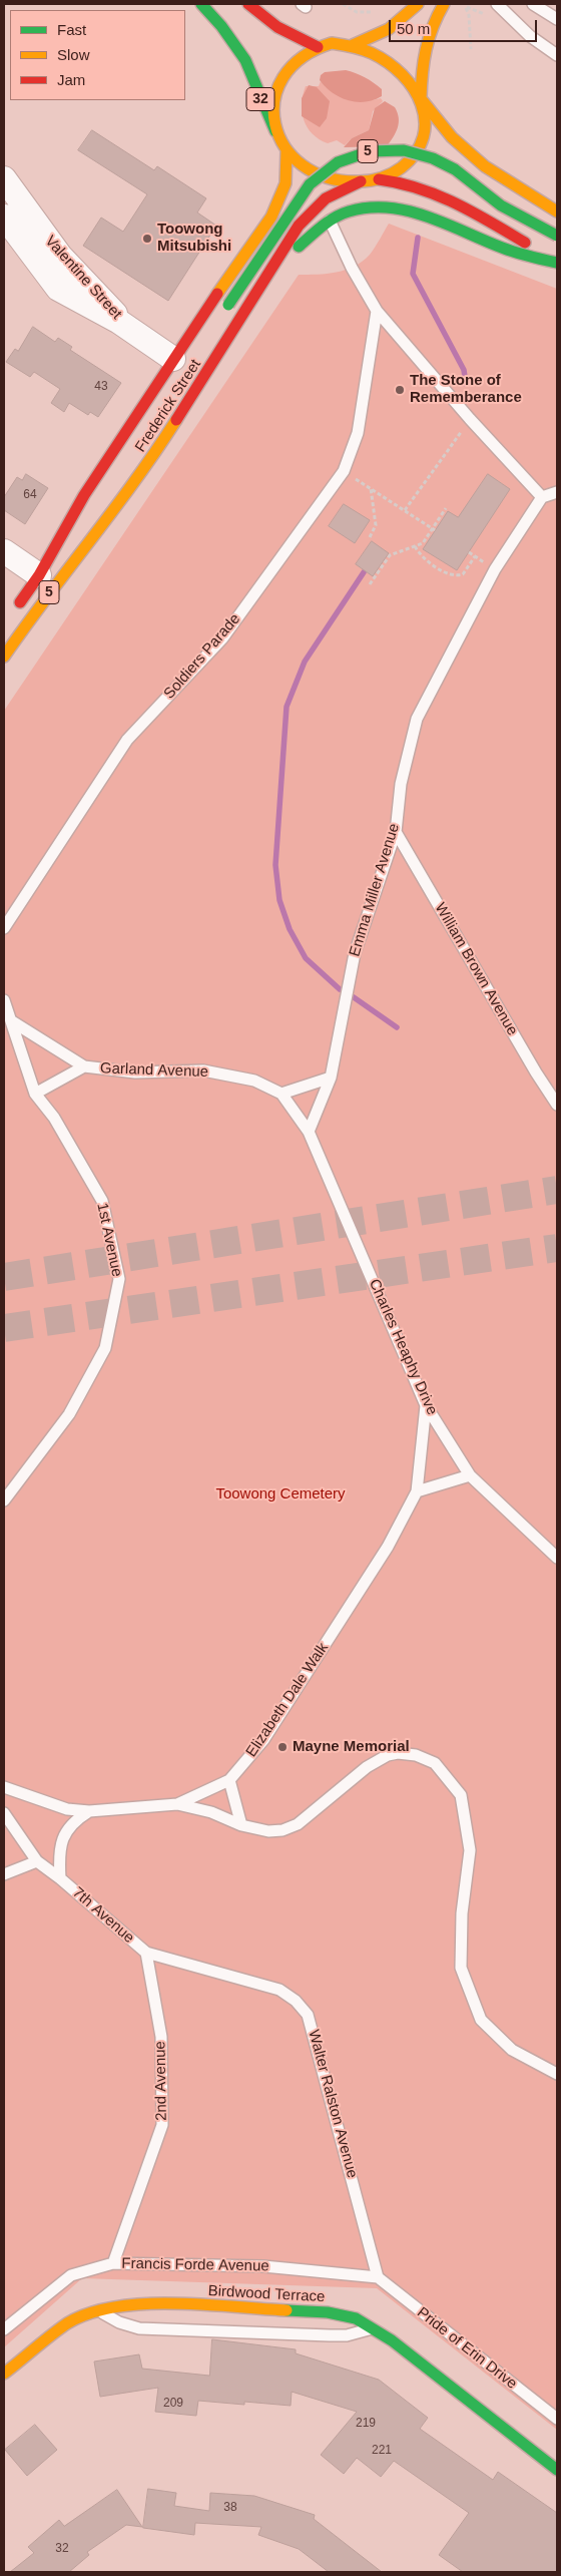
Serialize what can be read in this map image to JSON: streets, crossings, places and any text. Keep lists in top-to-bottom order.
{
  "streets": {
    "main road": [
      "32",
      "5",
      "Frederick Street",
      "Birdwood Terrace"
    ],
    "street": ["Valentine Street"],
    "lane": [
      "Soldiers Parade",
      "Emma Miller Avenue",
      "William Brown Avenue",
      "Garland Avenue",
      "1st Avenue",
      "Charles Heaphy Drive",
      "Elizabeth Dale Walk",
      "7th Avenue",
      "2nd Avenue",
      "Walter Ralston Avenue",
      "Francis Forde Avenue",
      "Pride of Erin Drive"
    ]
  },
  "crossings": [
    ["32", "Frederick Street"],
    ["5", "Frederick Street"],
    ["Valentine Street", "Frederick Street"],
    ["Emma Miller Avenue", "William Brown Avenue"],
    ["Emma Miller Avenue", "Charles Heaphy Drive"],
    ["Garland Avenue", "Charles Heaphy Drive"],
    ["7th Avenue", "2nd Avenue"],
    ["7th Avenue", "Walter Ralston Avenue"],
    ["2nd Avenue", "Walter Ralston Avenue"],
    ["2nd Avenue", "Francis Forde Avenue"],
    ["Walter Ralston Avenue", "Francis Forde Avenue"],
    ["Walter Ralston Avenue", "Pride of Erin Drive"],
    ["Francis Forde Avenue", "Pride of Erin Drive"]
  ],
  "parks": ["Toowong Cemetery"],
  "places": ["Toowong Mitsubishi", "The Stone of Rememberance", "Mayne Memorial"],
  "house_numbers": [
    "43",
    "64",
    "209",
    "219",
    "221",
    "38",
    "32"
  ],
  "legend": ["Fast", "Slow", "Jam"],
  "scale_bar": "50 m"
}
